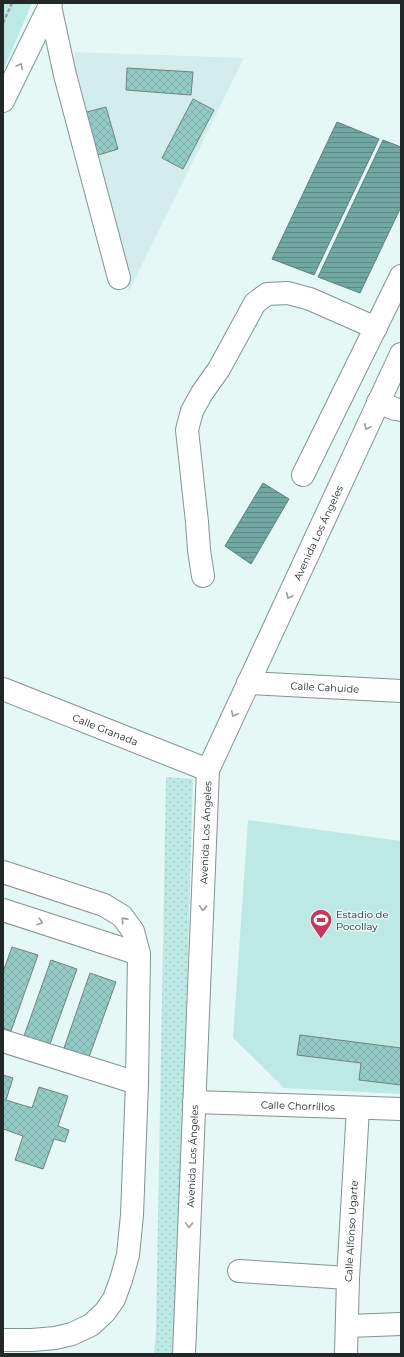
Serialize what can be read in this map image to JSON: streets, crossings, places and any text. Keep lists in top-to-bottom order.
{
  "streets": {
    "street": [
      "Avenida Los Ángeles",
      "Calle Cahuide",
      "Calle Granada",
      "Calle Chorrillos",
      "Calle Alfonso Ugarte"
    ]
  },
  "crossings": [
    ["Avenida Los Ángeles", "Calle Cahuide"],
    ["Avenida Los Ángeles", "Calle Granada"],
    ["Avenida Los Ángeles", "Calle Chorrillos"],
    ["Calle Chorrillos", "Calle Alfonso Ugarte"]
  ],
  "one_way": ["Avenida Los Ángeles"],
  "places": {
    "sports": ["Estadio de Pocollay"]
  }
}
